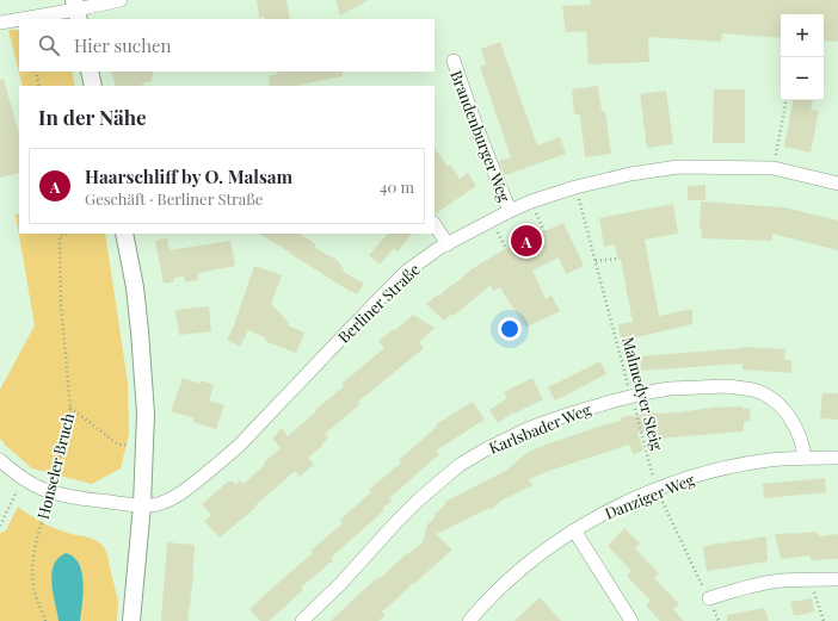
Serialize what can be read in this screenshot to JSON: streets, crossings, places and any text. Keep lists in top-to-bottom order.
{
  "streets": {
    "street": [
      "Brandenburger Weg",
      "Berliner Straße",
      "Karlsbader Weg",
      "Danziger Weg"
    ],
    "path": ["Malmedyer Steig", "Honseler Bruch"]
  },
  "crossings": [
    ["Brandenburger Weg", "Berliner Straße"],
    ["Berliner Straße", "Malmedyer Steig"],
    ["Berliner Straße", "Honseler Bruch"],
    ["Malmedyer Steig", "Karlsbader Weg"],
    ["Malmedyer Steig", "Danziger Weg"],
    ["Karlsbader Weg", "Danziger Weg"]
  ],
  "page": {
    "map_buttons": ["+", "−"],
    "search": "Hier suchen",
    "heading": "In der Nähe",
    "list": [
      {
        "mark": "A",
        "name": "Haarschliff by O. Malsam",
        "note": "Geschäft · Berliner Straße",
        "value": "40 m"
      }
    ],
    "pins": "A"
  }
}
